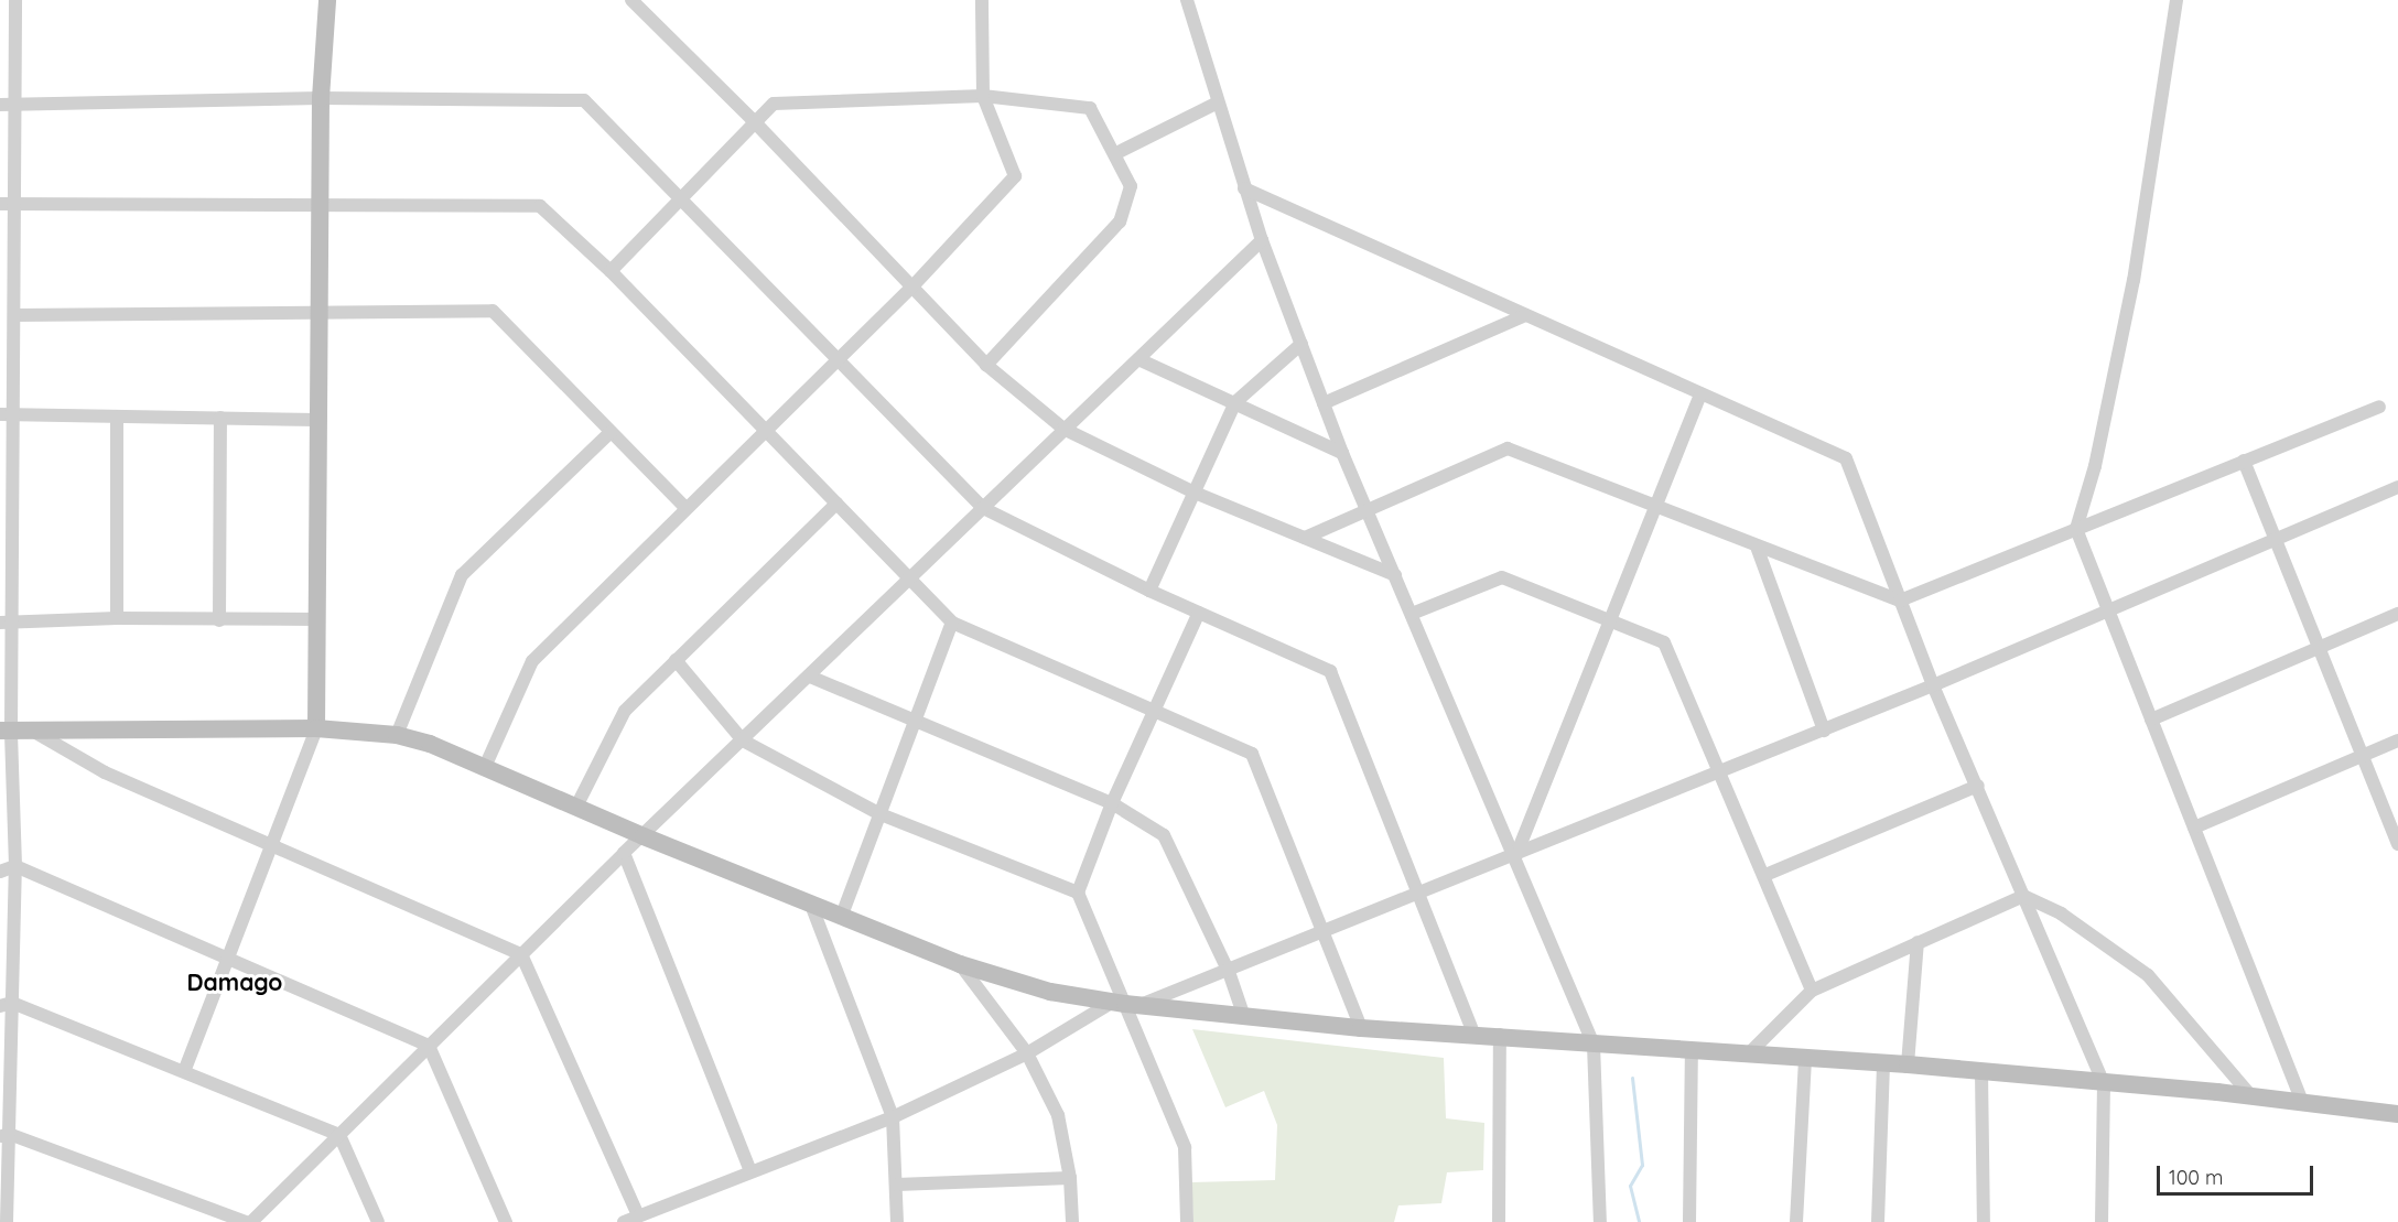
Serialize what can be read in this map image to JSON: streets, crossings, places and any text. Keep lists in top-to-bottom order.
{
  "districts": ["Damago"],
  "scale_bar": "100 m"
}
